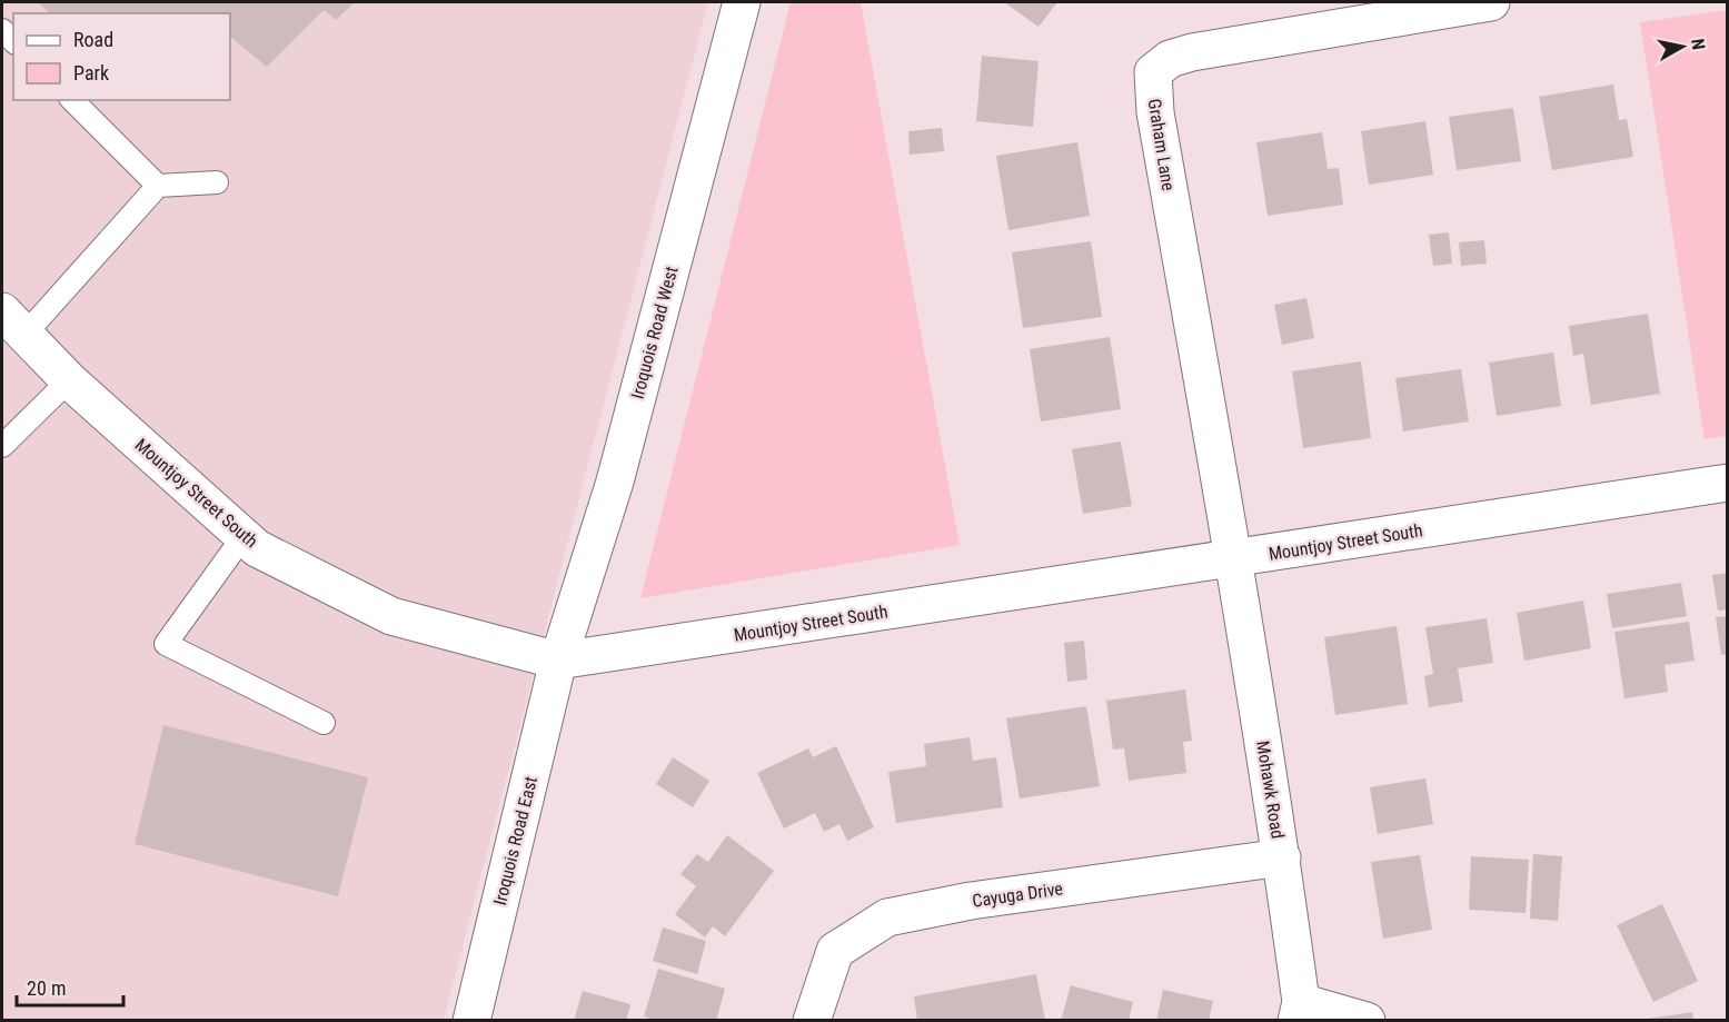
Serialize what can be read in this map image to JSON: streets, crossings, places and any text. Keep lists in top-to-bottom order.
{
  "streets": {
    "street": [
      "Graham Lane",
      "Iroquois Road West",
      "Mountjoy Street South",
      "Mohawk Road",
      "Iroquois Road East",
      "Cayuga Drive"
    ]
  },
  "crossings": [
    ["Graham Lane", "Mountjoy Street South"],
    ["Graham Lane", "Mohawk Road"],
    ["Iroquois Road West", "Mountjoy Street South"],
    ["Iroquois Road West", "Iroquois Road East"],
    ["Mountjoy Street South", "Mohawk Road"],
    ["Mountjoy Street South", "Iroquois Road East"],
    ["Mohawk Road", "Cayuga Drive"]
  ],
  "legend": ["Road", "Park"],
  "scale_bar": "20 m",
  "north": "right"
}
